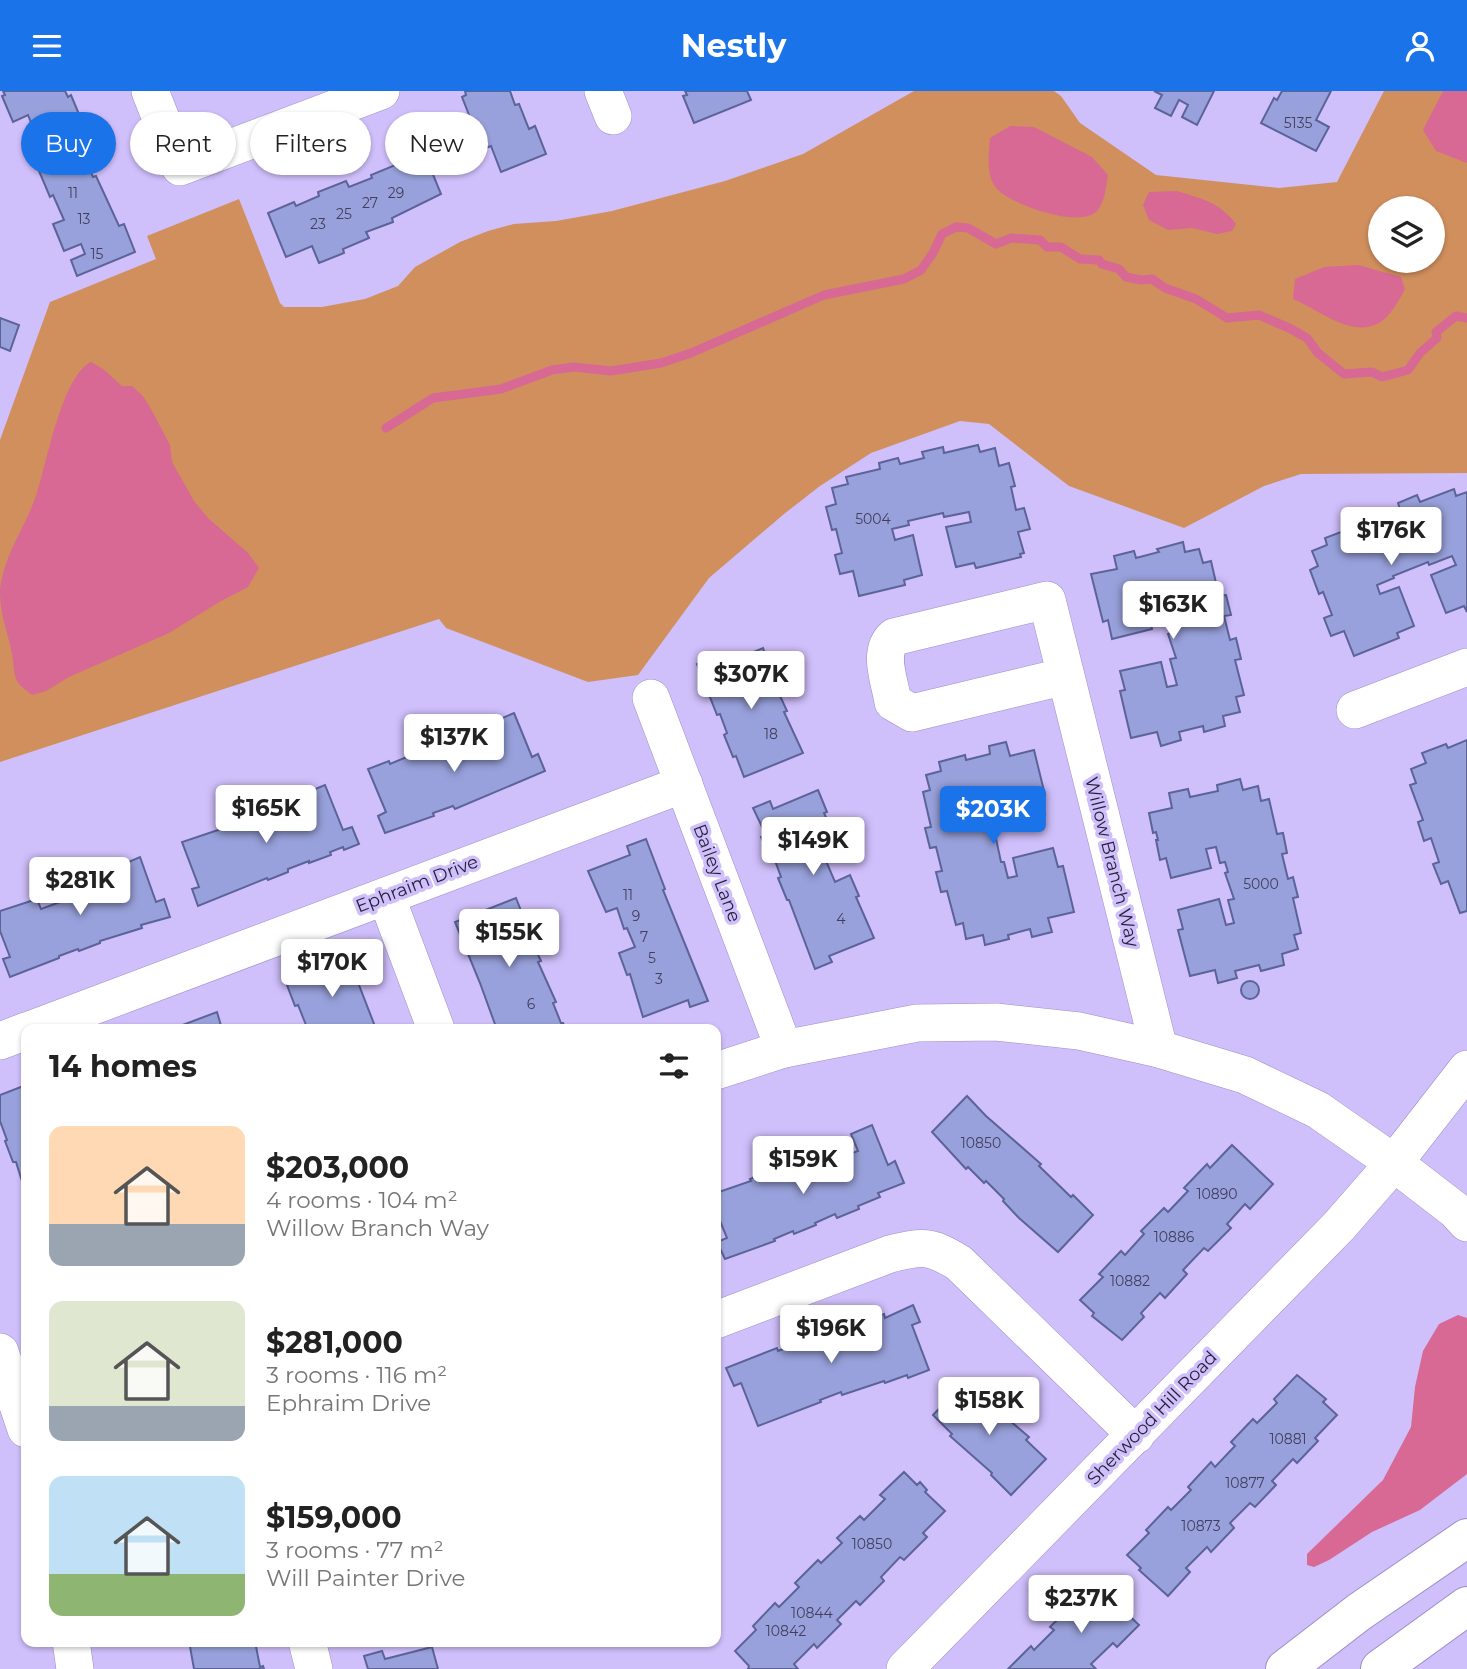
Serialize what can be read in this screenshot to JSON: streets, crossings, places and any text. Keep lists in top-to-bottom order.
{
  "streets": {
    "street": [
      "Willow Branch Way",
      "Bailey Lane",
      "Ephraim Drive",
      "Sherwood Hill Road"
    ]
  },
  "crossings": [
    ["Bailey Lane", "Ephraim Drive"]
  ],
  "house_numbers": [
    "5135",
    "11",
    "29",
    "27",
    "25",
    "13",
    "23",
    "15",
    "5004",
    "18",
    "5000",
    "11",
    "9",
    "4",
    "7",
    "5",
    "3",
    "6",
    "10850",
    "10890",
    "10886",
    "10882",
    "10881",
    "10877",
    "10873",
    "10850",
    "10844",
    "10842"
  ],
  "page": {
    "header": "Nestly",
    "chip": [
      "Buy",
      "Rent",
      "Filters",
      "New"
    ],
    "price": [
      "$176K",
      "$163K",
      "$307K",
      "$137K",
      "$165K",
      "$203K",
      "$149K",
      "$281K",
      "$155K",
      "$170K",
      "$159K",
      "$196K",
      "$158K",
      "$237K"
    ],
    "heading": "14 homes",
    "list": [
      {
        "name": "$203,000",
        "note": "4 rooms · 104 m² · Willow Branch Way"
      },
      {
        "name": "$281,000",
        "note": "3 rooms · 116 m² · Ephraim Drive"
      },
      {
        "name": "$159,000",
        "note": "3 rooms · 77 m² · Will Painter Drive"
      }
    ]
  }
}
